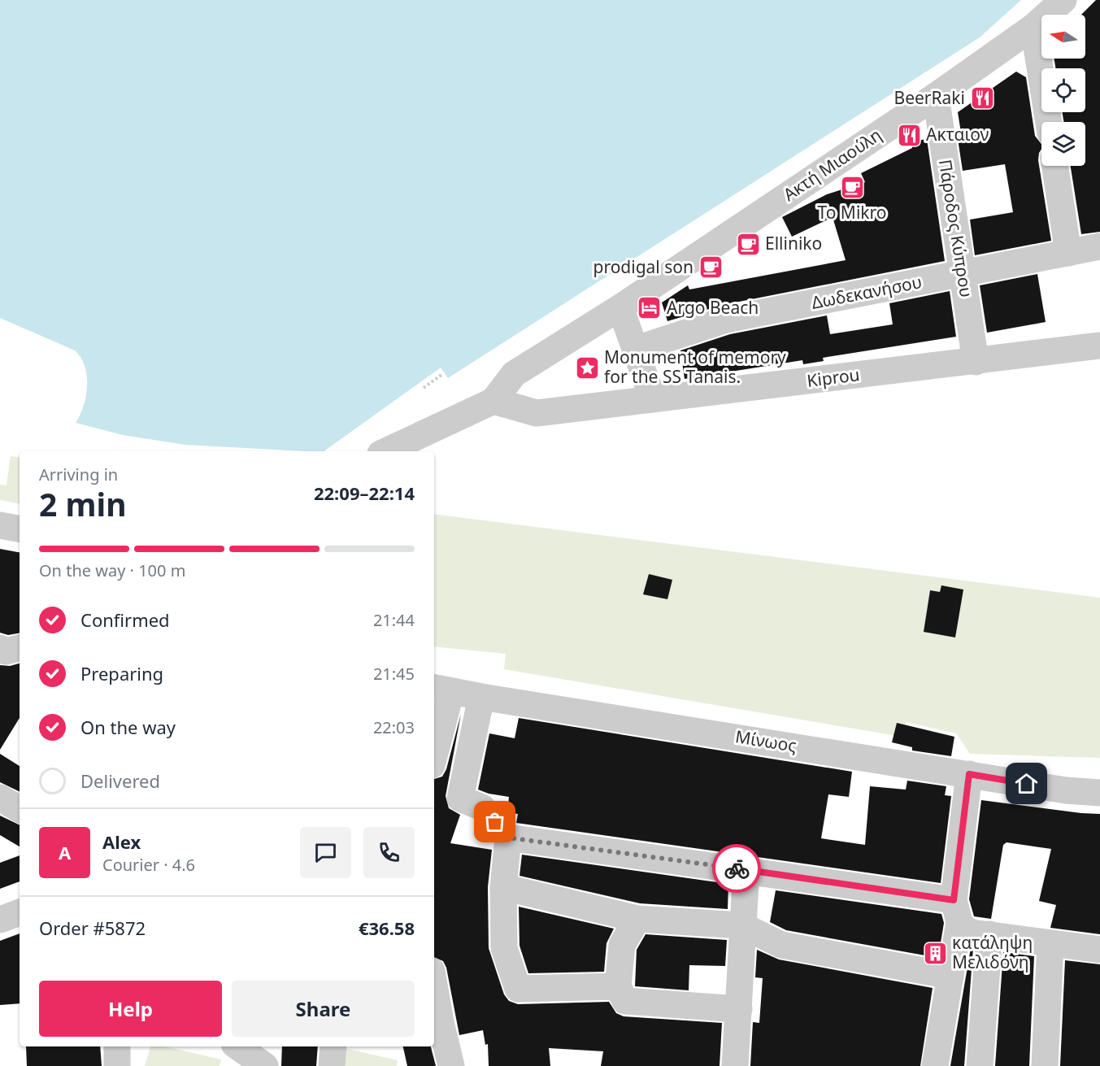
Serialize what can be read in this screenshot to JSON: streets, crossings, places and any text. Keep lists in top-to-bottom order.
{
  "streets": {
    "street": [
      "Ακτή Μιαούλη",
      "Πάροδος Κύπρου",
      "Δωδεκανήσου",
      "Kiprou",
      "Μίνωος"
    ]
  },
  "crossings": [
    ["Ακτή Μιαούλη", "Πάροδος Κύπρου"],
    ["Ακτή Μιαούλη", "Kiprou"],
    ["Πάροδος Κύπρου", "Δωδεκανήσου"],
    ["Πάροδος Κύπρου", "Kiprou"]
  ],
  "places": {
    "restaurant": ["BeerRaki", "Ακταιον"],
    "cafe": ["To Mikro", "Elliniko", "prodigal son"],
    "hotel": ["Argo Beach"],
    "place": ["Monument of memory for the SS Tanais."],
    "building": ["κατάληψη Μελιδόνη"]
  },
  "north": "left",
  "page": {
    "heading": ["2 min", "Arriving in", "22:09–22:14"],
    "panel": [
      "Alex",
      "Courier · 4.6",
      "Order #5872",
      "€36.58"
    ],
    "bar": "On the way · 100 m",
    "list": [
      ["Confirmed", "21:44"],
      ["Preparing", "21:45"],
      ["On the way", "22:03"],
      "Delivered"
    ],
    "round": "A",
    "buttons": ["Help", "Share"]
  }
}
